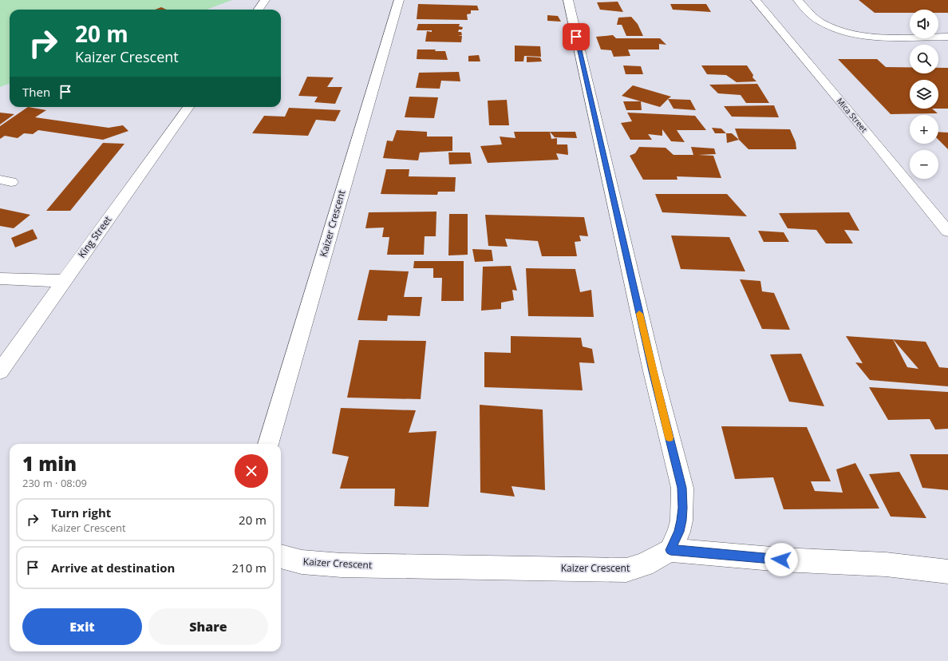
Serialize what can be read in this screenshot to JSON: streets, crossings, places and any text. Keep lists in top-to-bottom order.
{
  "streets": {
    "street": ["Mica Street", "Kaizer Crescent", "King Street"]
  },
  "page": {
    "map_buttons": ["+", "−"],
    "turn": ["20 m", "Kaizer Crescent"],
    "then": "Then",
    "heading": ["1 min", "230 m · 08:09"],
    "list": [
      {
        "name": "Turn right",
        "note": "Kaizer Crescent",
        "value": "20 m"
      },
      {
        "name": "Arrive at destination",
        "value": "210 m"
      }
    ],
    "buttons": ["Exit", "Share"]
  }
}
